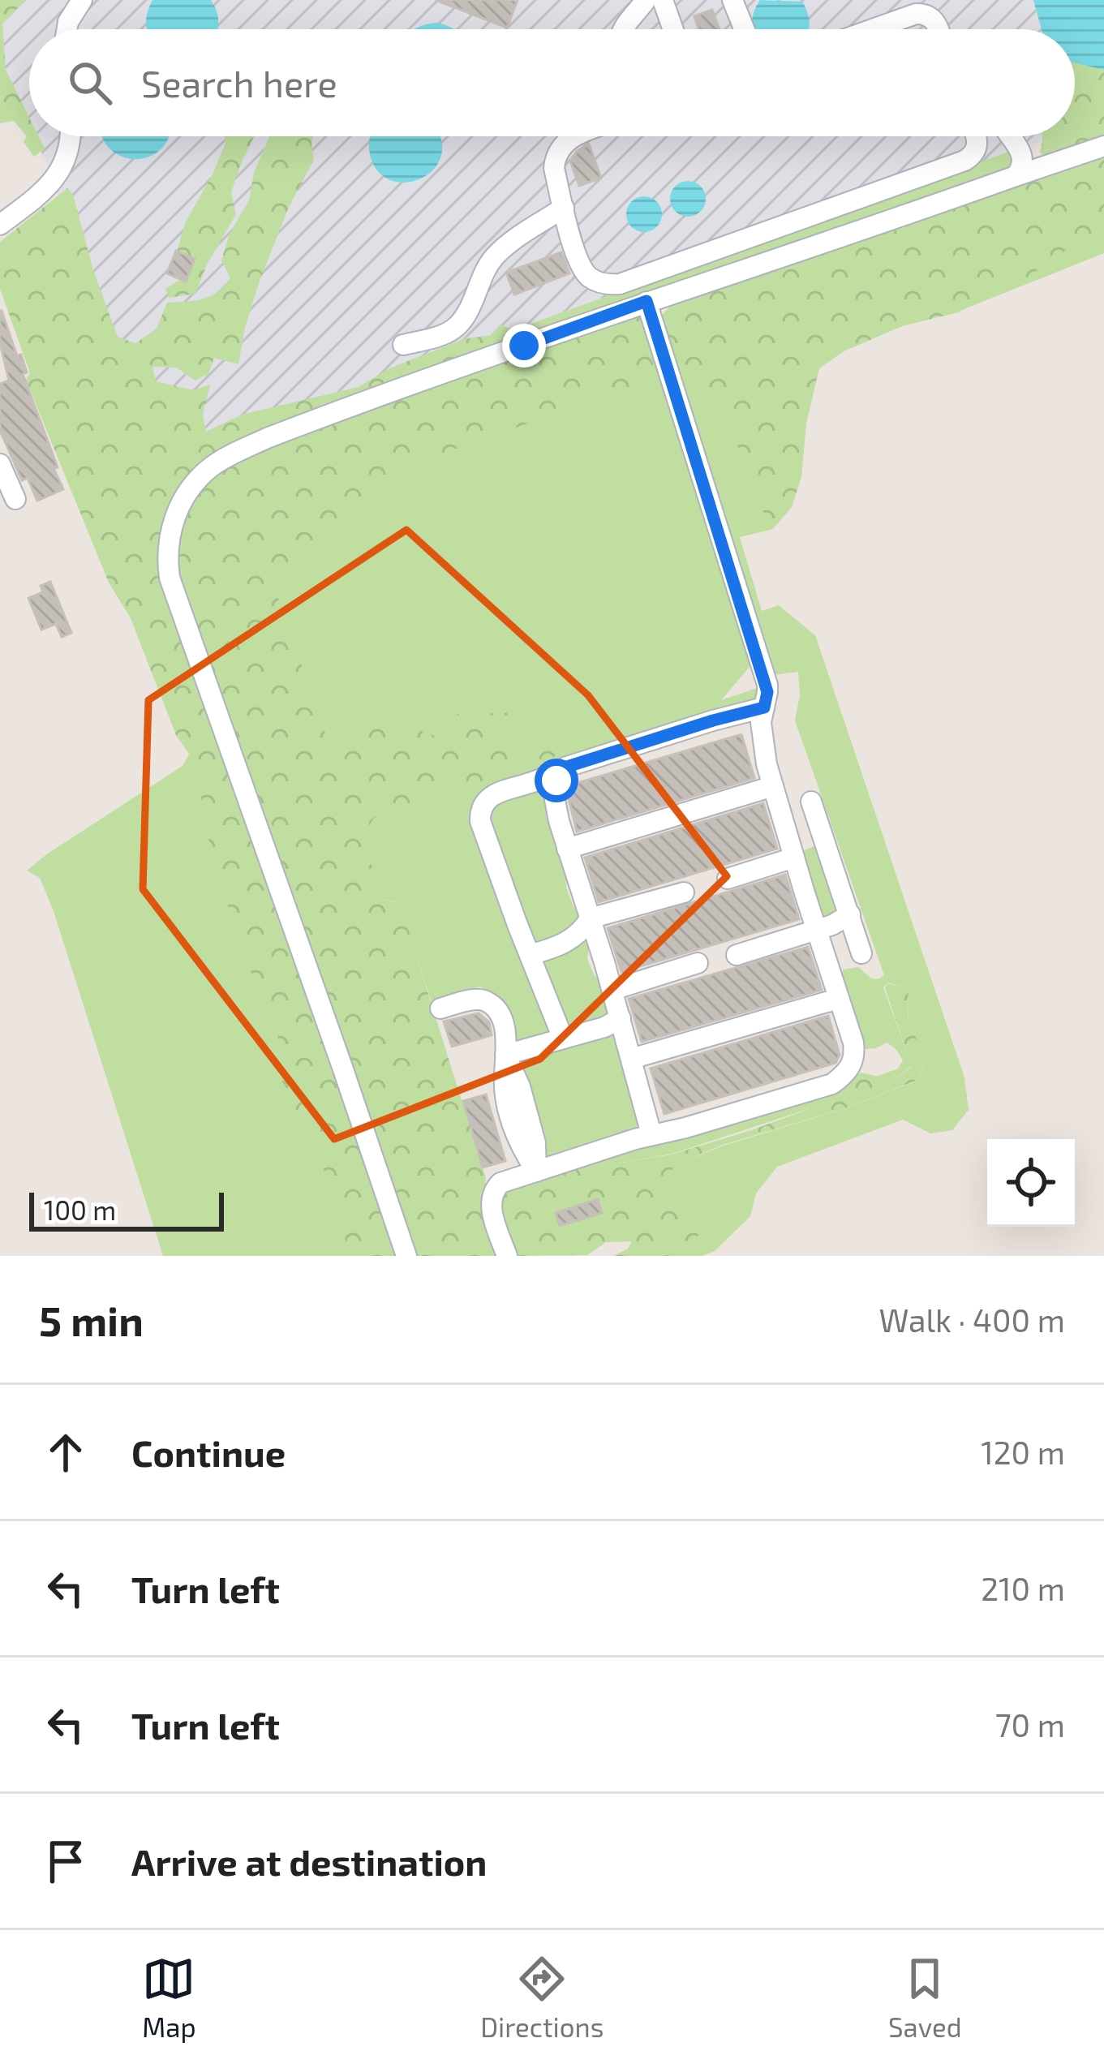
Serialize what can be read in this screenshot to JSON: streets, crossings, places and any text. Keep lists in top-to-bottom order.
{
  "scale_bar": "100 m",
  "page": {
    "search": "Search here",
    "scale": "100 m",
    "heading": ["5 min", "Walk · 400 m"],
    "list": [
      ["Continue", "120 m"],
      ["Turn left", "210 m"],
      ["Turn left", "70 m"],
      "Arrive at destination"
    ],
    "nav": ["Map", "Directions", "Saved"]
  }
}
